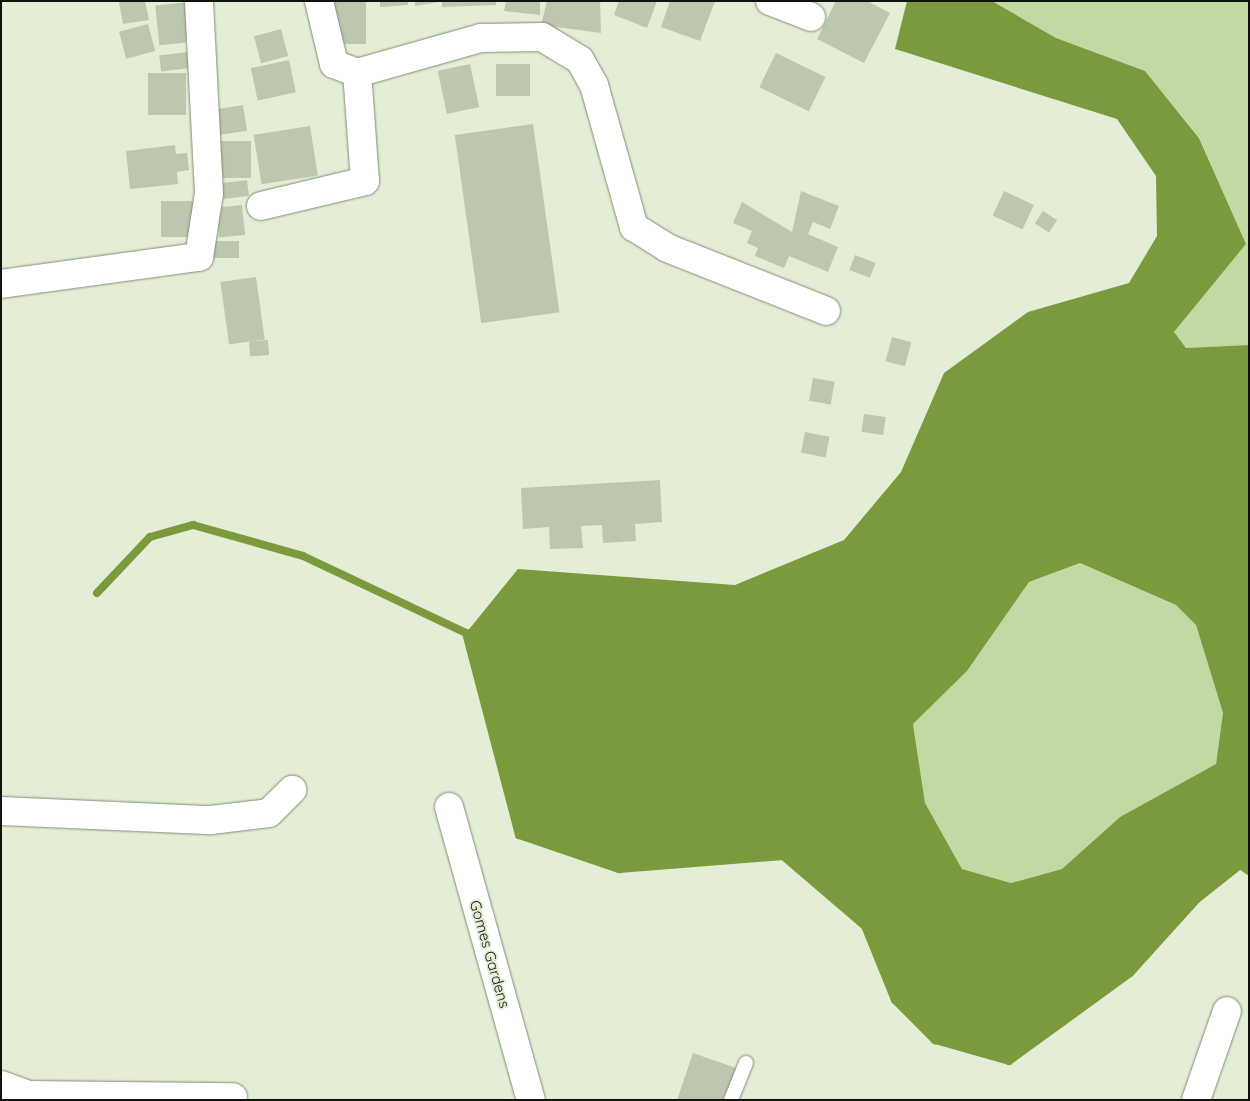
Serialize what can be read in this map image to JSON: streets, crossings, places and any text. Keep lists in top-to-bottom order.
{
  "streets": {
    "street": ["Gomes Gardens"]
  }
}
